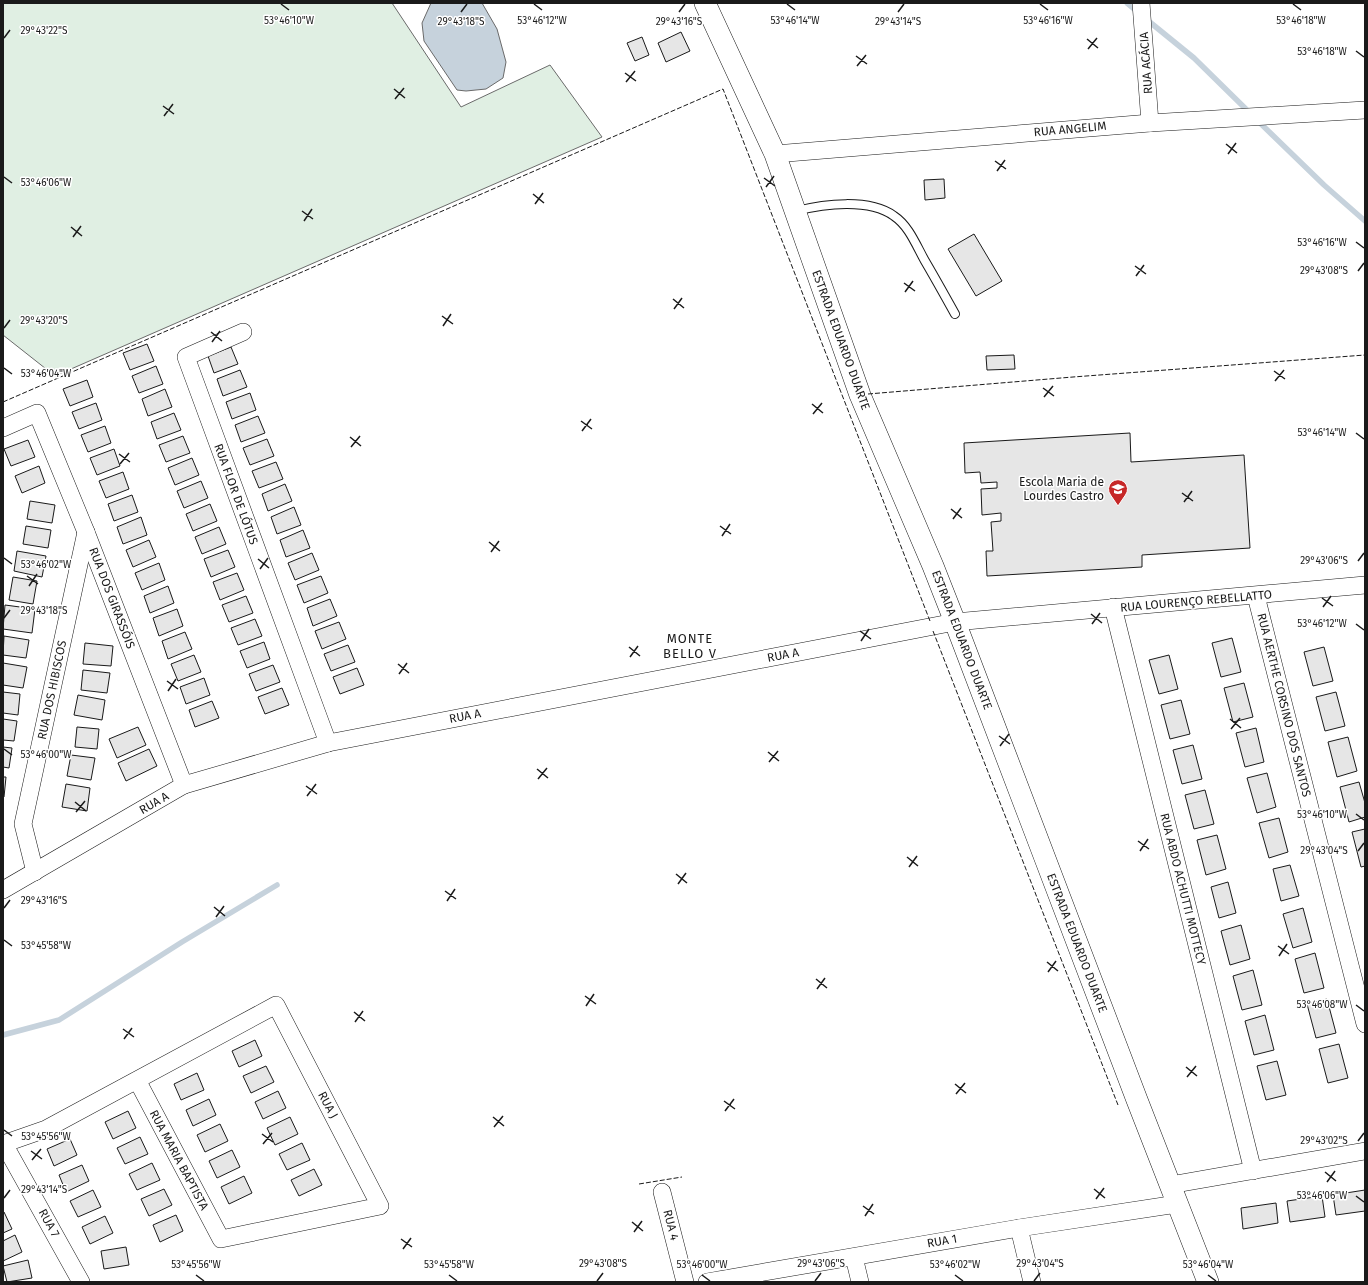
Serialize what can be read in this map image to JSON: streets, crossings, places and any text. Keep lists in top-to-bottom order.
{
  "streets": {
    "street": [
      "RUA ACÁCIA",
      "RUA ANGELIM",
      "ESTRADA EDUARDO DUARTE",
      "RUA FLOR DE LÓTUS",
      "RUA DOS GIRASSÓIS",
      "RUA LOURENÇO REBELLATTO",
      "RUA A",
      "RUA DOS HIBISCOS",
      "RUA AERTHE CORSINO DOS SANTOS",
      "RUA ABDO ACHUTTI MOTTECY",
      "RUA J",
      "RUA MARIA BAPTISTA",
      "RUA 7",
      "RUA 4",
      "RUA 1"
    ]
  },
  "crossings": [
    ["RUA ACÁCIA", "RUA ANGELIM"],
    ["RUA ANGELIM", "ESTRADA EDUARDO DUARTE"],
    ["ESTRADA EDUARDO DUARTE", "RUA LOURENÇO REBELLATTO"],
    ["ESTRADA EDUARDO DUARTE", "RUA A"],
    ["ESTRADA EDUARDO DUARTE", "RUA 1"],
    ["RUA FLOR DE LÓTUS", "RUA A"],
    ["RUA DOS GIRASSÓIS", "RUA A"],
    ["RUA DOS GIRASSÓIS", "RUA DOS HIBISCOS"],
    ["RUA LOURENÇO REBELLATTO", "RUA A"],
    ["RUA LOURENÇO REBELLATTO", "RUA AERTHE CORSINO DOS SANTOS"],
    ["RUA LOURENÇO REBELLATTO", "RUA ABDO ACHUTTI MOTTECY"],
    ["RUA A", "RUA DOS HIBISCOS"],
    ["RUA ABDO ACHUTTI MOTTECY", "RUA 1"],
    ["RUA J", "RUA MARIA BAPTISTA"]
  ],
  "districts": ["MONTE BELLO V"],
  "places": {
    "school or university": ["Escola Maria de Lourdes Castro"]
  },
  "coordinates": [
    "53°46'18\"W",
    "53°46'10\"W",
    "53°46'14\"W",
    "53°46'16\"W",
    "53°46'12\"W",
    "29°43'18\"S",
    "29°43'16\"S",
    "29°43'14\"S",
    "29°43'22\"S",
    "53°46'06\"W",
    "29°43'08\"S",
    "29°43'20\"S",
    "53°46'04\"W",
    "29°43'06\"S",
    "53°46'02\"W",
    "53°46'00\"W",
    "29°43'04\"S",
    "53°45'58\"W",
    "53°46'08\"W",
    "53°45'56\"W",
    "29°43'02\"S"
  ]
}
